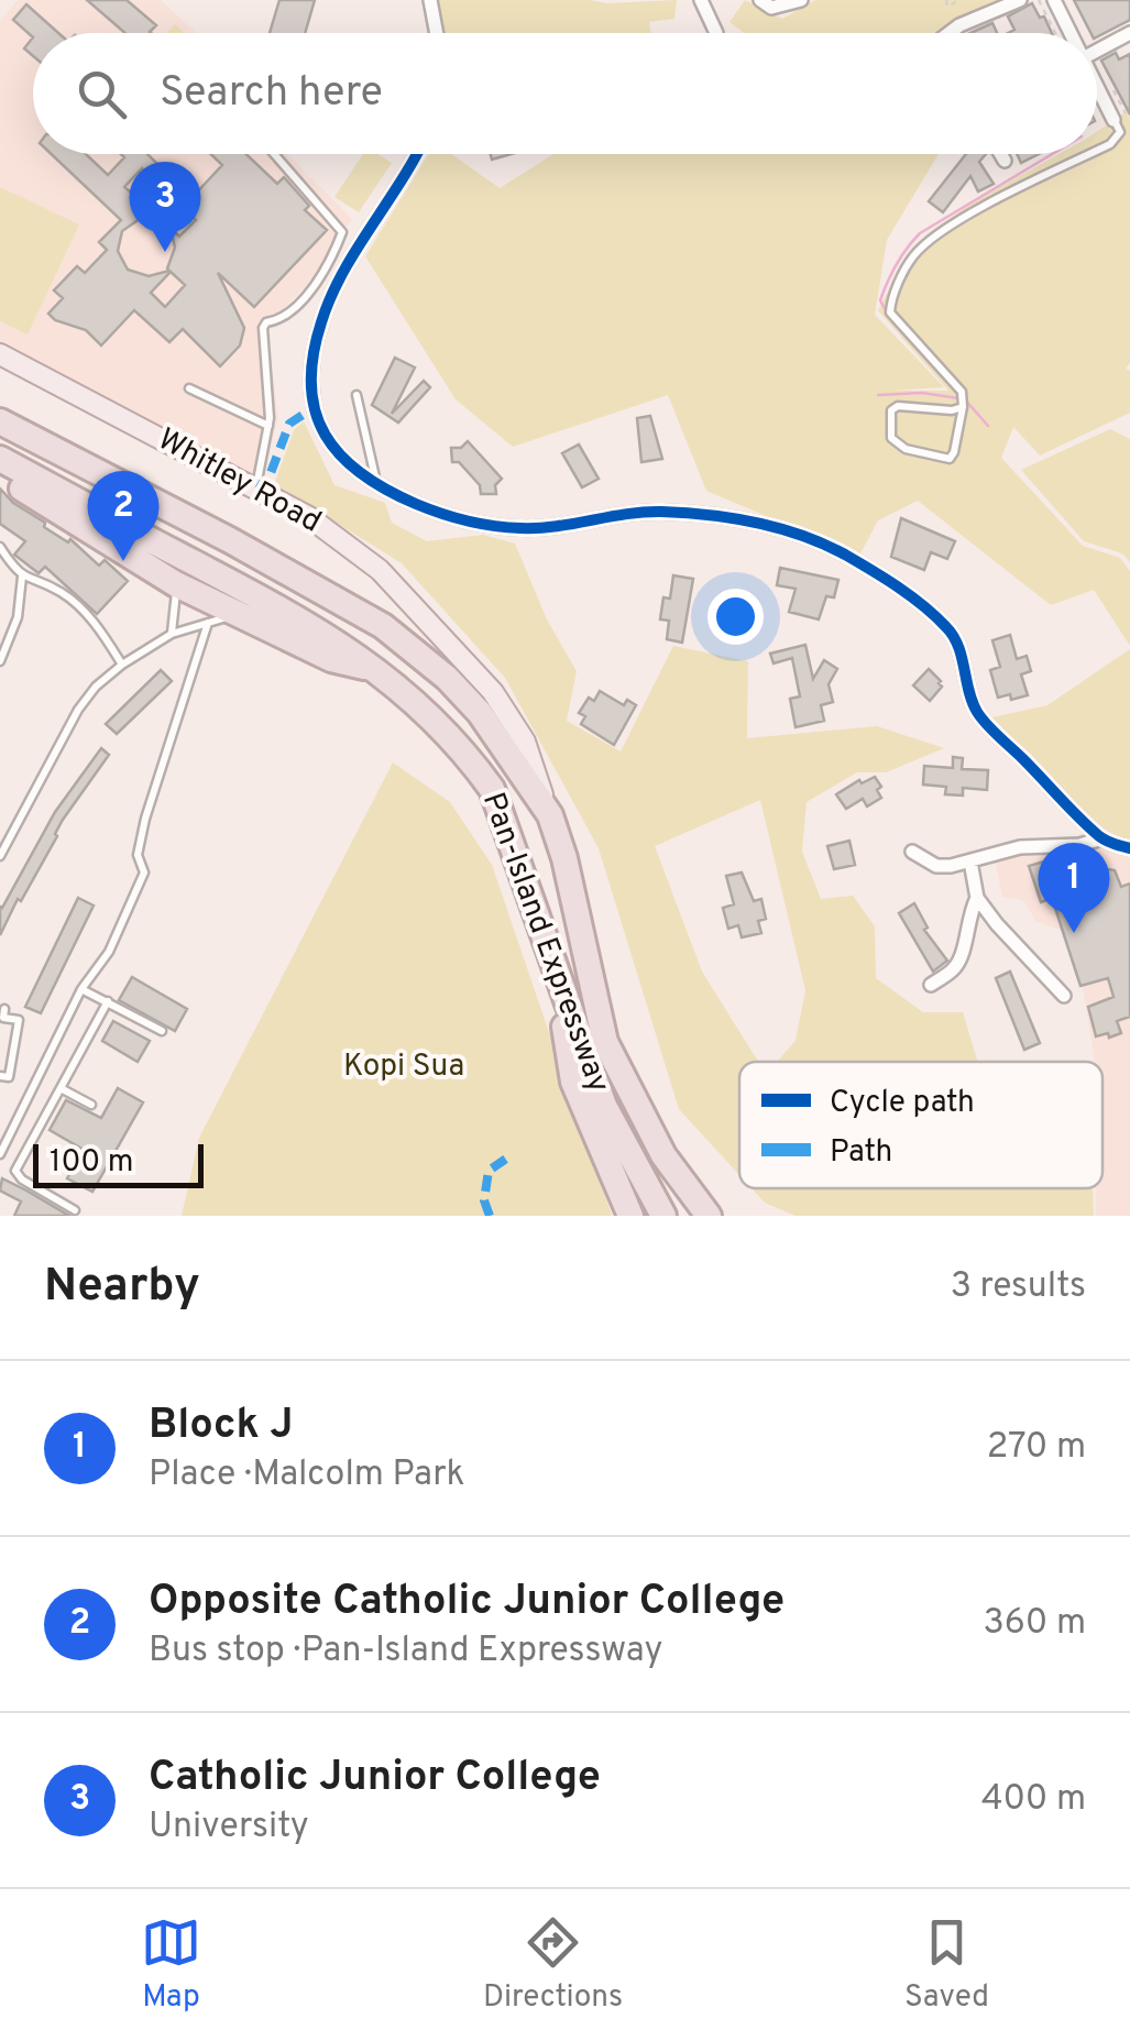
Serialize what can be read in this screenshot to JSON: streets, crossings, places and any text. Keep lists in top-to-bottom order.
{
  "streets": {
    "highway": ["Pan-Island Expressway"],
    "main road": ["Whitley Road"]
  },
  "crossings": [
    ["Whitley Road", "Pan-Island Expressway"]
  ],
  "parks": ["Kopi Sua"],
  "legend": ["Cycle path", "Path"],
  "scale_bar": "100 m",
  "page": {
    "search": "Search here",
    "pins": ["3", "2", "1"],
    "scale": "100 m",
    "heading": ["Nearby", "3 results"],
    "list": [
      {
        "mark": "1",
        "name": "Block J",
        "note": "Place · Malcolm Park",
        "value": "270 m"
      },
      {
        "mark": "2",
        "name": "Opposite Catholic Junior College",
        "note": "Bus stop · Pan-Island Expressway",
        "value": "360 m"
      },
      {
        "mark": "3",
        "name": "Catholic Junior College",
        "note": "University",
        "value": "400 m"
      }
    ],
    "nav": ["Map", "Directions", "Saved"]
  }
}
